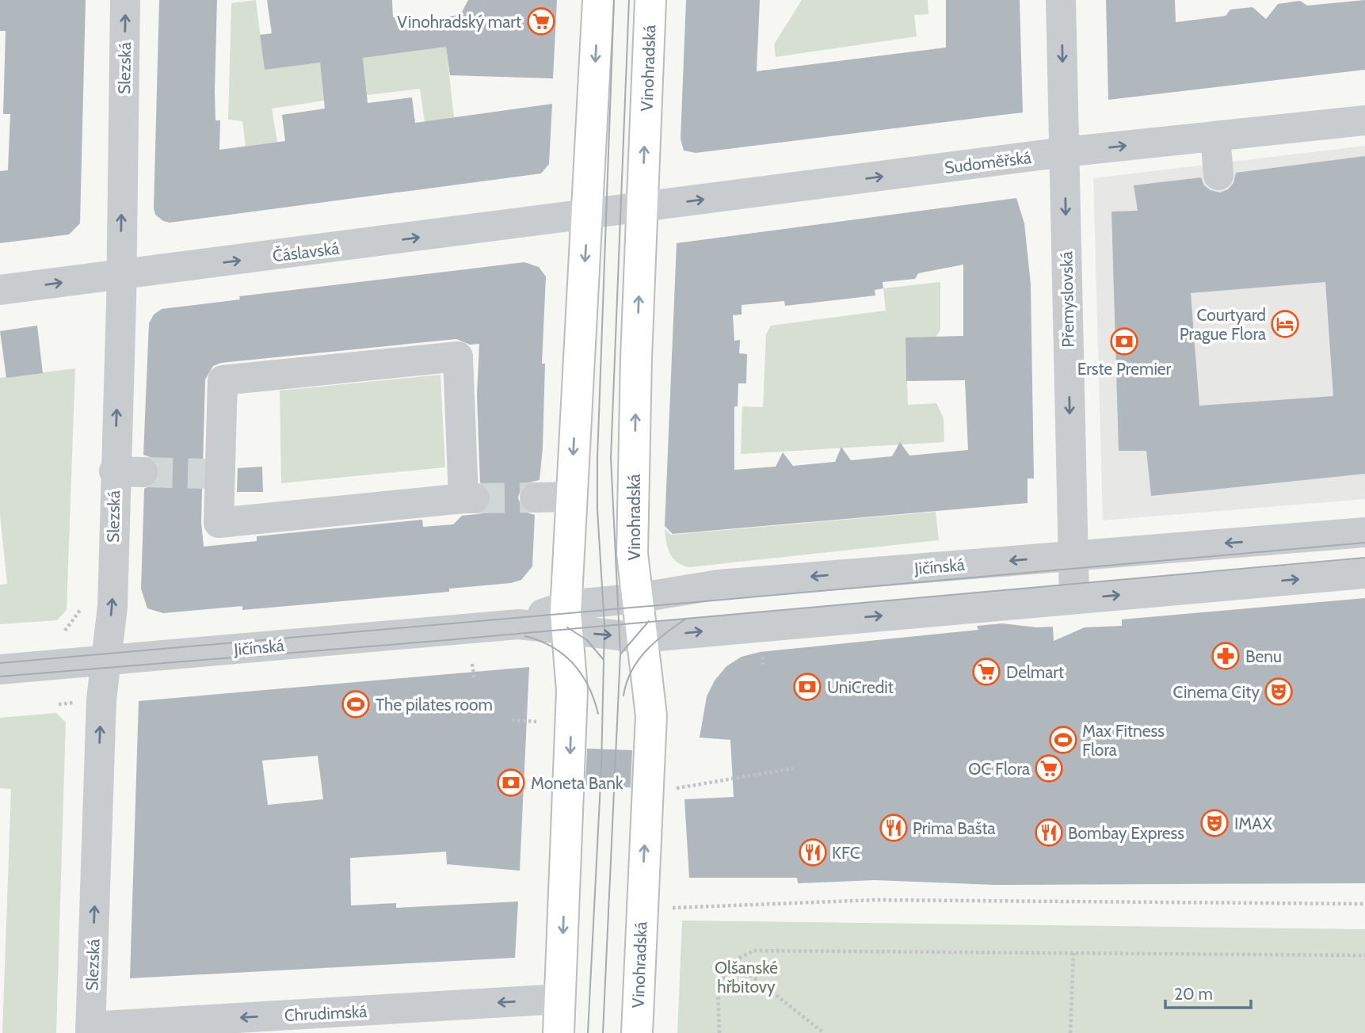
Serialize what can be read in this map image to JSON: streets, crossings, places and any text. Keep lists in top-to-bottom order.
{
  "streets": {
    "main road": ["Vinohradská"],
    "street": [
      "Slezská",
      "Sudoměřská",
      "Čáslavská",
      "Přemyslovská",
      "Jičínská",
      "Chrudimská"
    ]
  },
  "crossings": [
    ["Slezská", "Čáslavská"],
    ["Slezská", "Jičínská"],
    ["Slezská", "Chrudimská"],
    ["Vinohradská", "Sudoměřská"],
    ["Vinohradská", "Jičínská"],
    ["Sudoměřská", "Čáslavská"],
    ["Sudoměřská", "Přemyslovská"],
    ["Přemyslovská", "Jičínská"]
  ],
  "one_way": [
    "Slezská",
    "Sudoměřská",
    "Čáslavská",
    "Přemyslovská",
    "Chrudimská"
  ],
  "parks": ["Olšanské hřbitovy"],
  "places": {
    "supermarket": ["Vinohradský mart", "Delmart", "OC Flora"],
    "hotel": ["Courtyard Prague Flora"],
    "bank": ["Erste Premier", "UniCredit", "Moneta Bank"],
    "pharmacy": ["Benu"],
    "theatre": ["Cinema City", "IMAX"],
    "sports": ["The pilates room", "Max Fitness Flora"],
    "restaurant": ["Prima Bašta", "Bombay Express", "KFC"]
  },
  "scale_bar": "20 m"
}
